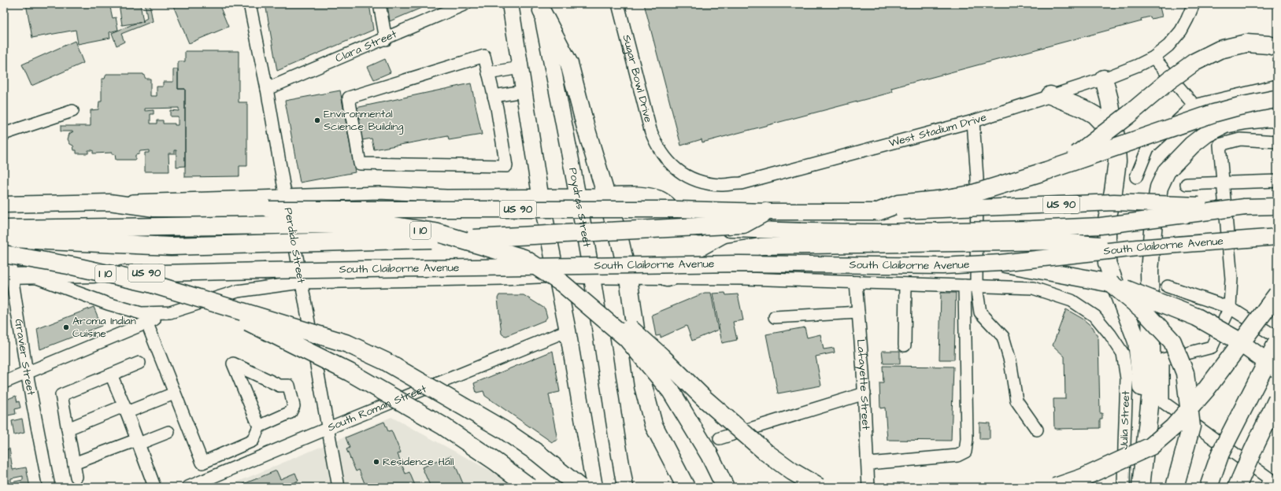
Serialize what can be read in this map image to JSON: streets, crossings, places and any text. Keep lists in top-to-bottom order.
{
  "streets": {
    "highway": ["I 10"],
    "main road": ["US 90", "Poydras Street", "South Claiborne Avenue"],
    "street": [
      "Clara Street",
      "Sugar Bowl Drive",
      "West Stadium Drive",
      "Perdido Street",
      "Gravier Street",
      "Lafayette Street",
      "South Roman Street",
      "Julia Street"
    ]
  },
  "crossings": [
    ["Clara Street", "Perdido Street"],
    ["Sugar Bowl Drive", "West Stadium Drive"],
    ["Poydras Street", "South Claiborne Avenue"],
    ["I 10", "South Claiborne Avenue"],
    ["Perdido Street", "South Claiborne Avenue"],
    ["Perdido Street", "South Roman Street"],
    ["South Claiborne Avenue", "Gravier Street"],
    ["South Claiborne Avenue", "Lafayette Street"],
    ["South Claiborne Avenue", "Julia Street"]
  ],
  "places": ["Environmental Science Building", "Aroma Indian Cuisine", "Residence Hall"]
}
